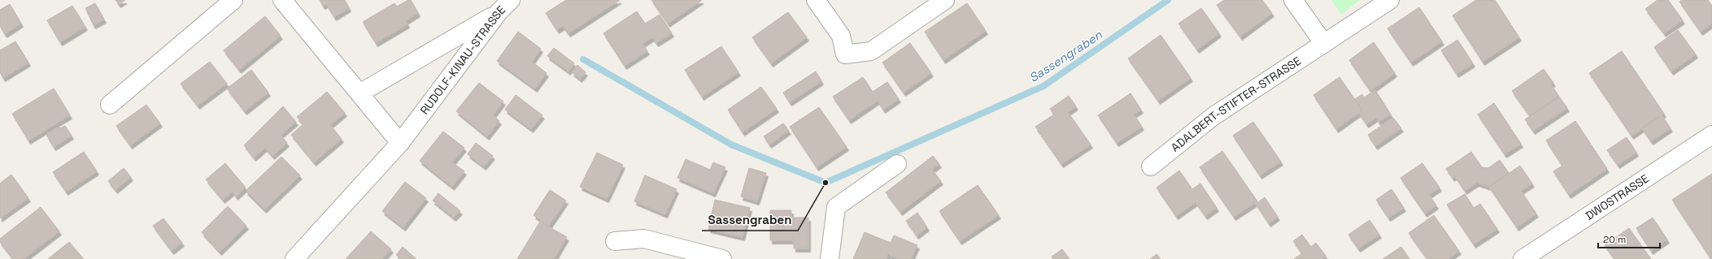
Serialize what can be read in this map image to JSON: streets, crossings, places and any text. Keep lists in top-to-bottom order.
{
  "streets": {
    "street": ["RUDOLF-KINAU-STRASSE", "ADALBERT-STIFTER-STRASSE", "DWOSTRASSE"]
  },
  "water": ["Sassengraben"],
  "places": ["Sassengraben"],
  "scale_bar": "20 m"
}
